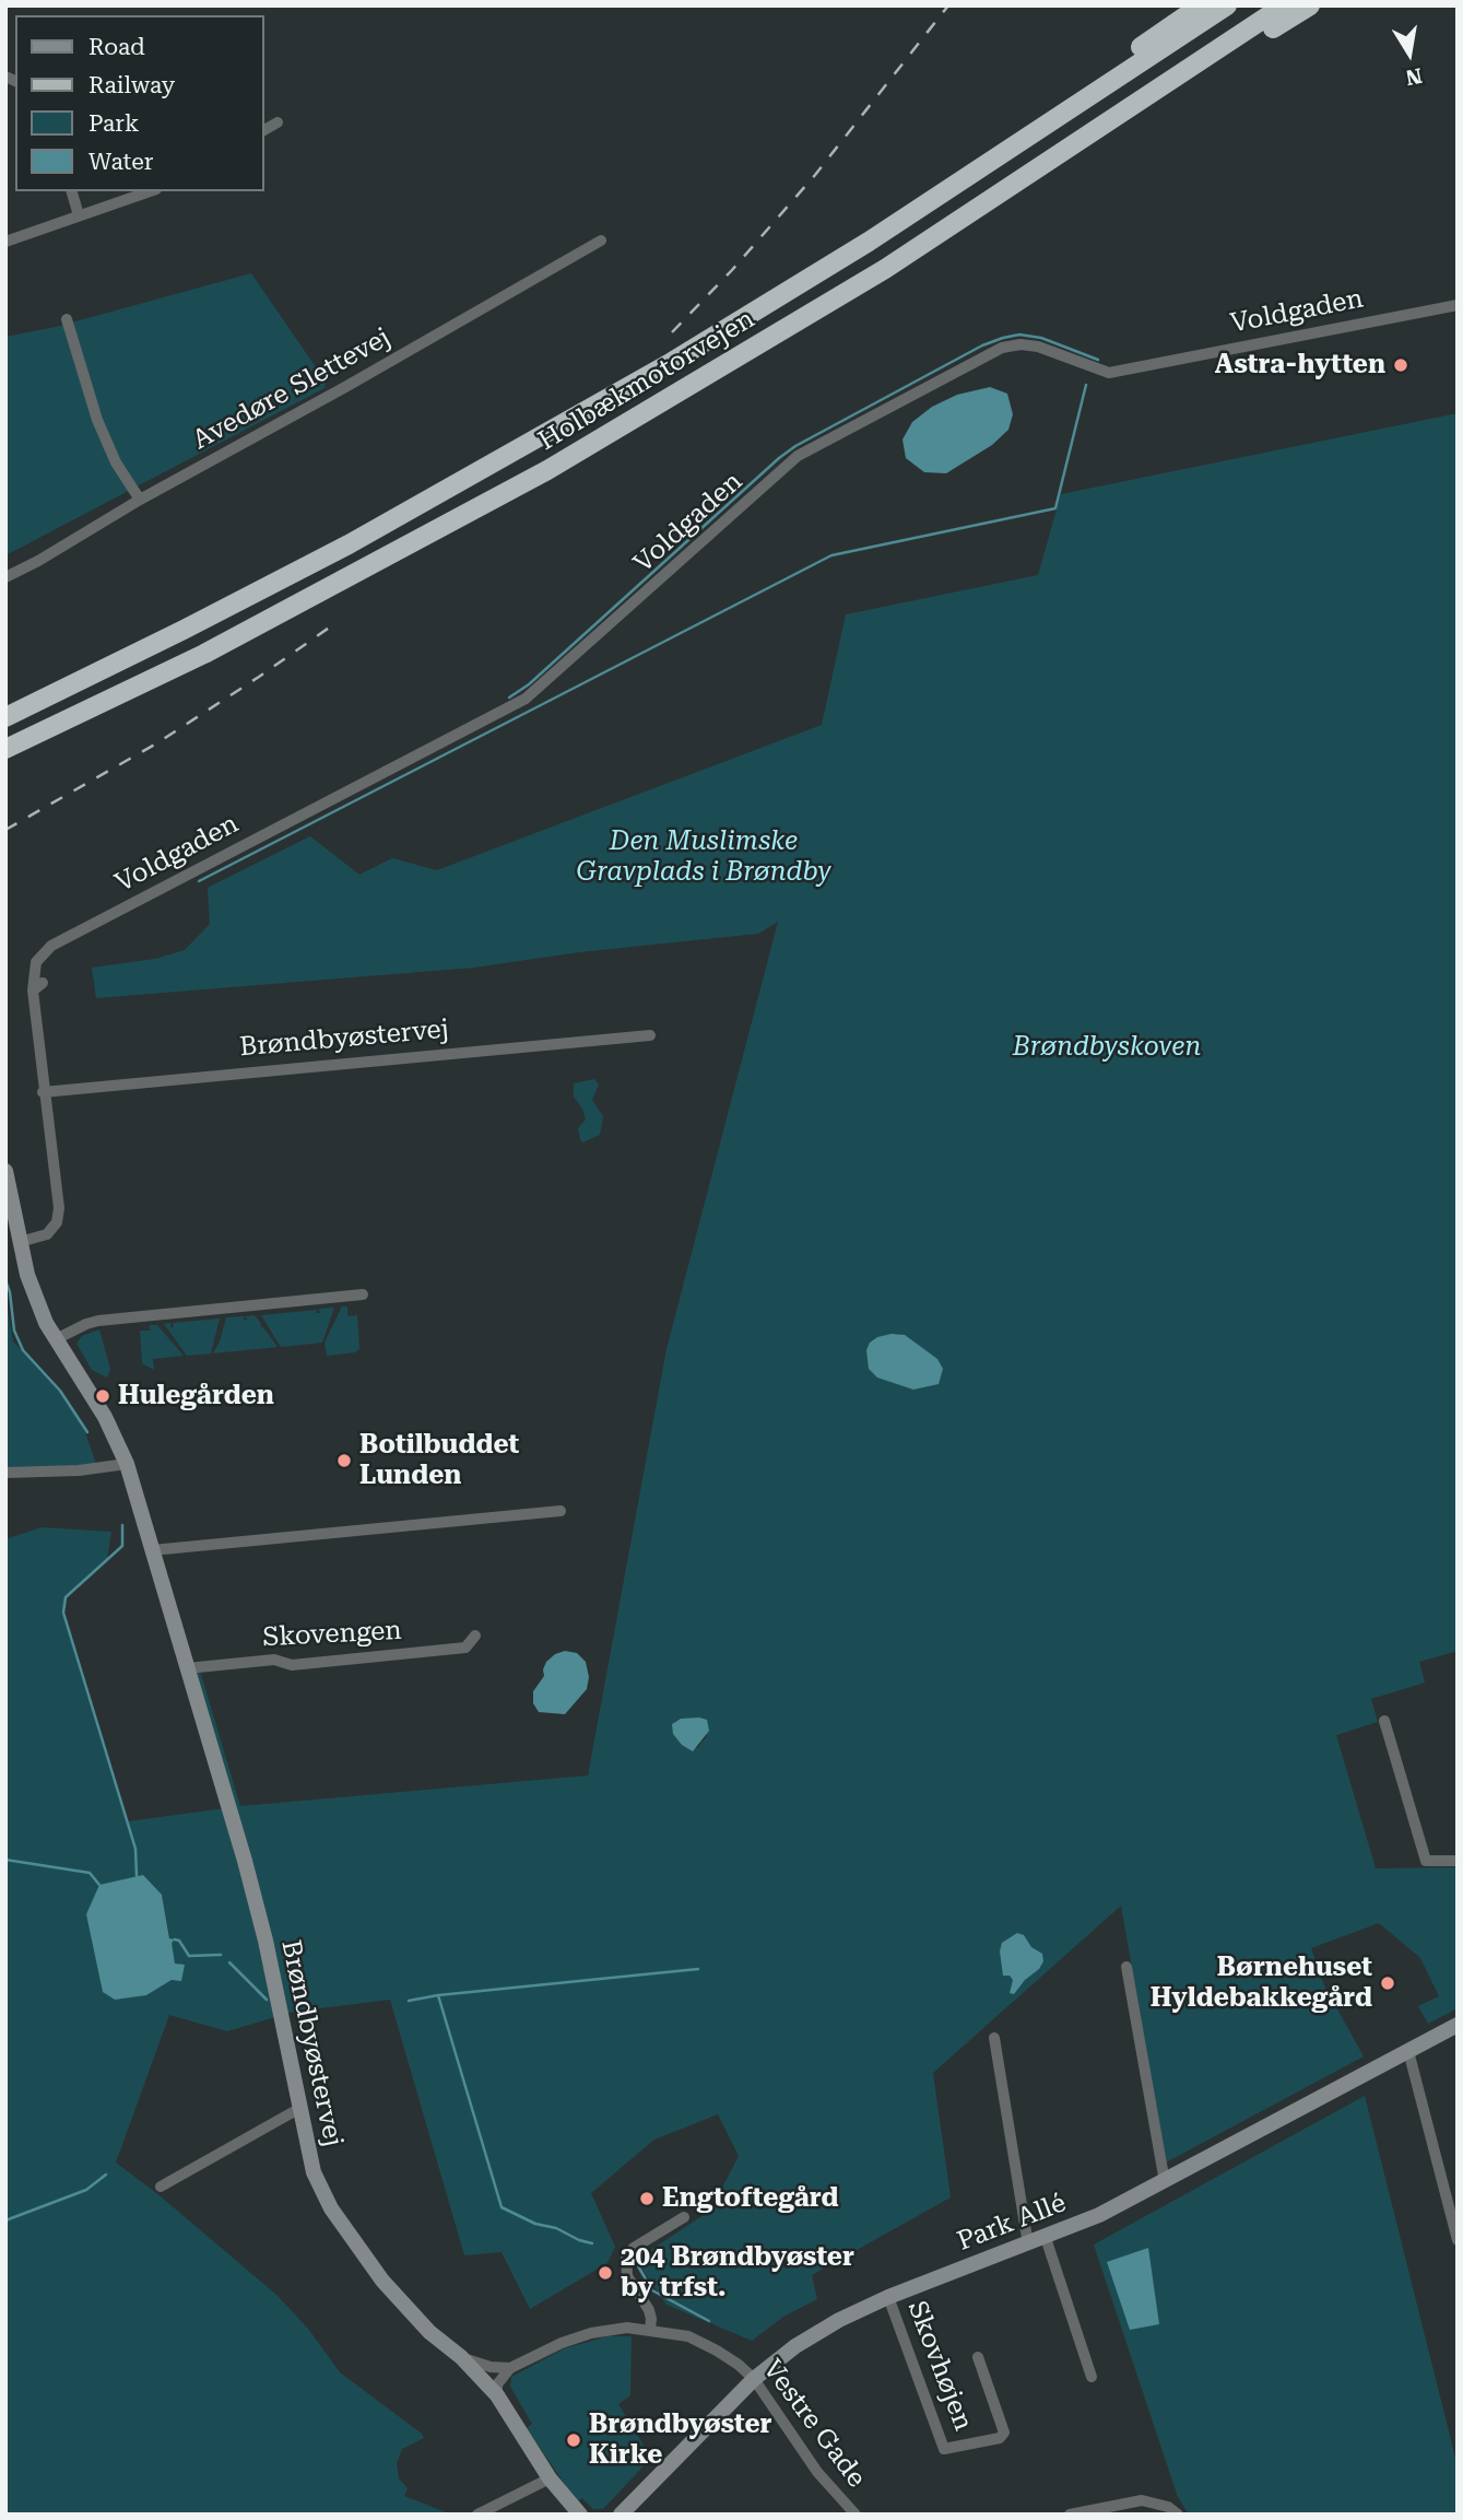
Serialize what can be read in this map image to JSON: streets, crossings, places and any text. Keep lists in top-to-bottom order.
{
  "streets": {
    "highway": ["Holbækmotorvejen"],
    "street": [
      "Voldgaden",
      "Avedøre Slettevej",
      "Brøndbyøstervej",
      "Skovengen",
      "Park Allé",
      "Skovhøjen",
      "Vestre Gade"
    ]
  },
  "crossings": [
    ["Brøndbyøstervej", "Skovengen"],
    ["Park Allé", "Skovhøjen"],
    ["Park Allé", "Vestre Gade"]
  ],
  "parks": ["Den Muslimske Gravplads i Brøndby", "Brøndbyskoven"],
  "places": [
    "Astra-hytten",
    "Hulegården",
    "Botilbuddet Lunden",
    "Børnehuset Hyldebakkegård",
    "Engtoftegård",
    "204 Brøndbyøster by trfst.",
    "Brøndbyøster Kirke"
  ],
  "legend": [
    "Road",
    "Railway",
    "Park",
    "Water"
  ],
  "north": "bottom"
}
